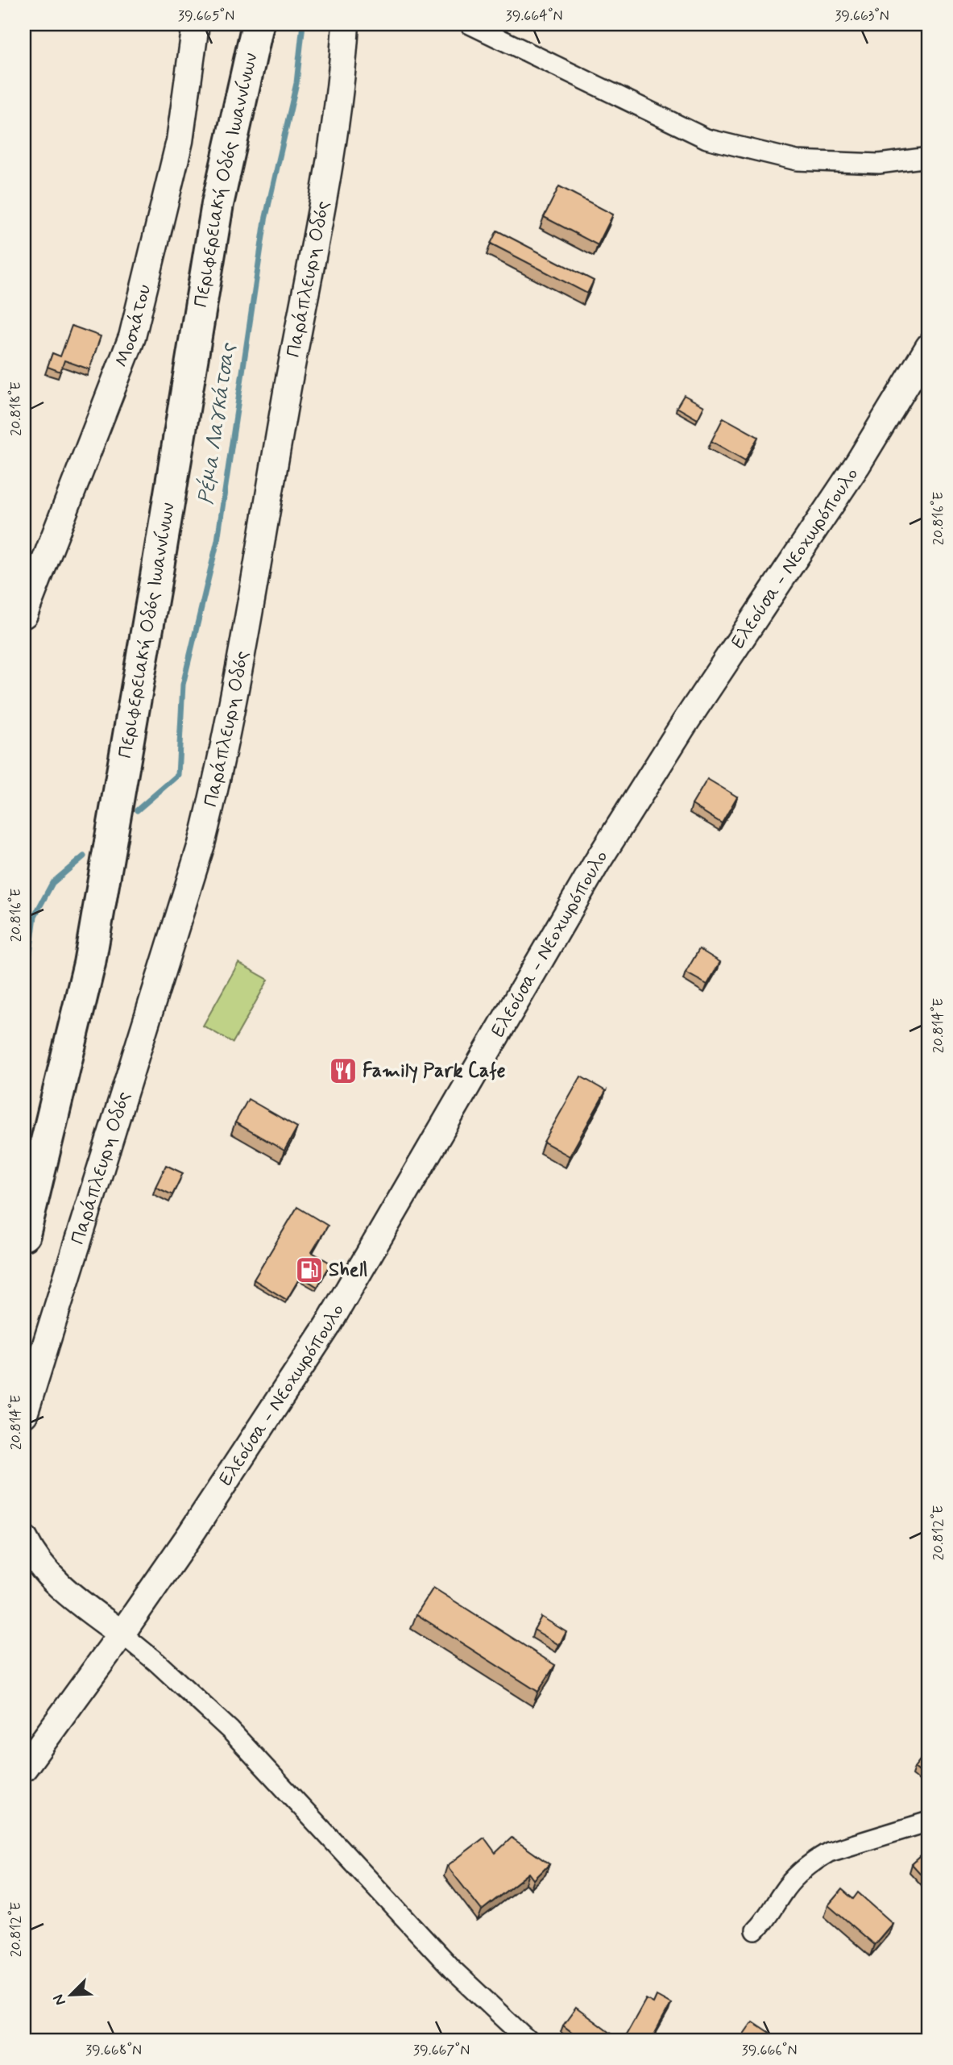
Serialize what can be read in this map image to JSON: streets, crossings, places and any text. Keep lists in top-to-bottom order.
{
  "streets": {
    "highway": ["Περιφερειακή Οδός Ιωαννίνων"],
    "street": ["Παράπλευρη Οδός", "Μοσχάτου", "Ελεούσα - Νεοχωρόπουλο"]
  },
  "water": ["Ρέμα Λαγκάτσας"],
  "places": {
    "restaurant": ["Family Park Cafe"],
    "fuel station": ["Shell"]
  },
  "north": "bottom left",
  "coordinates": [
    "39.665°N",
    "39.664°N",
    "39.663°N",
    "20.818°E",
    "20.816°E",
    "20.814°E",
    "20.812°E",
    "39.668°N",
    "39.667°N",
    "39.666°N"
  ]
}
